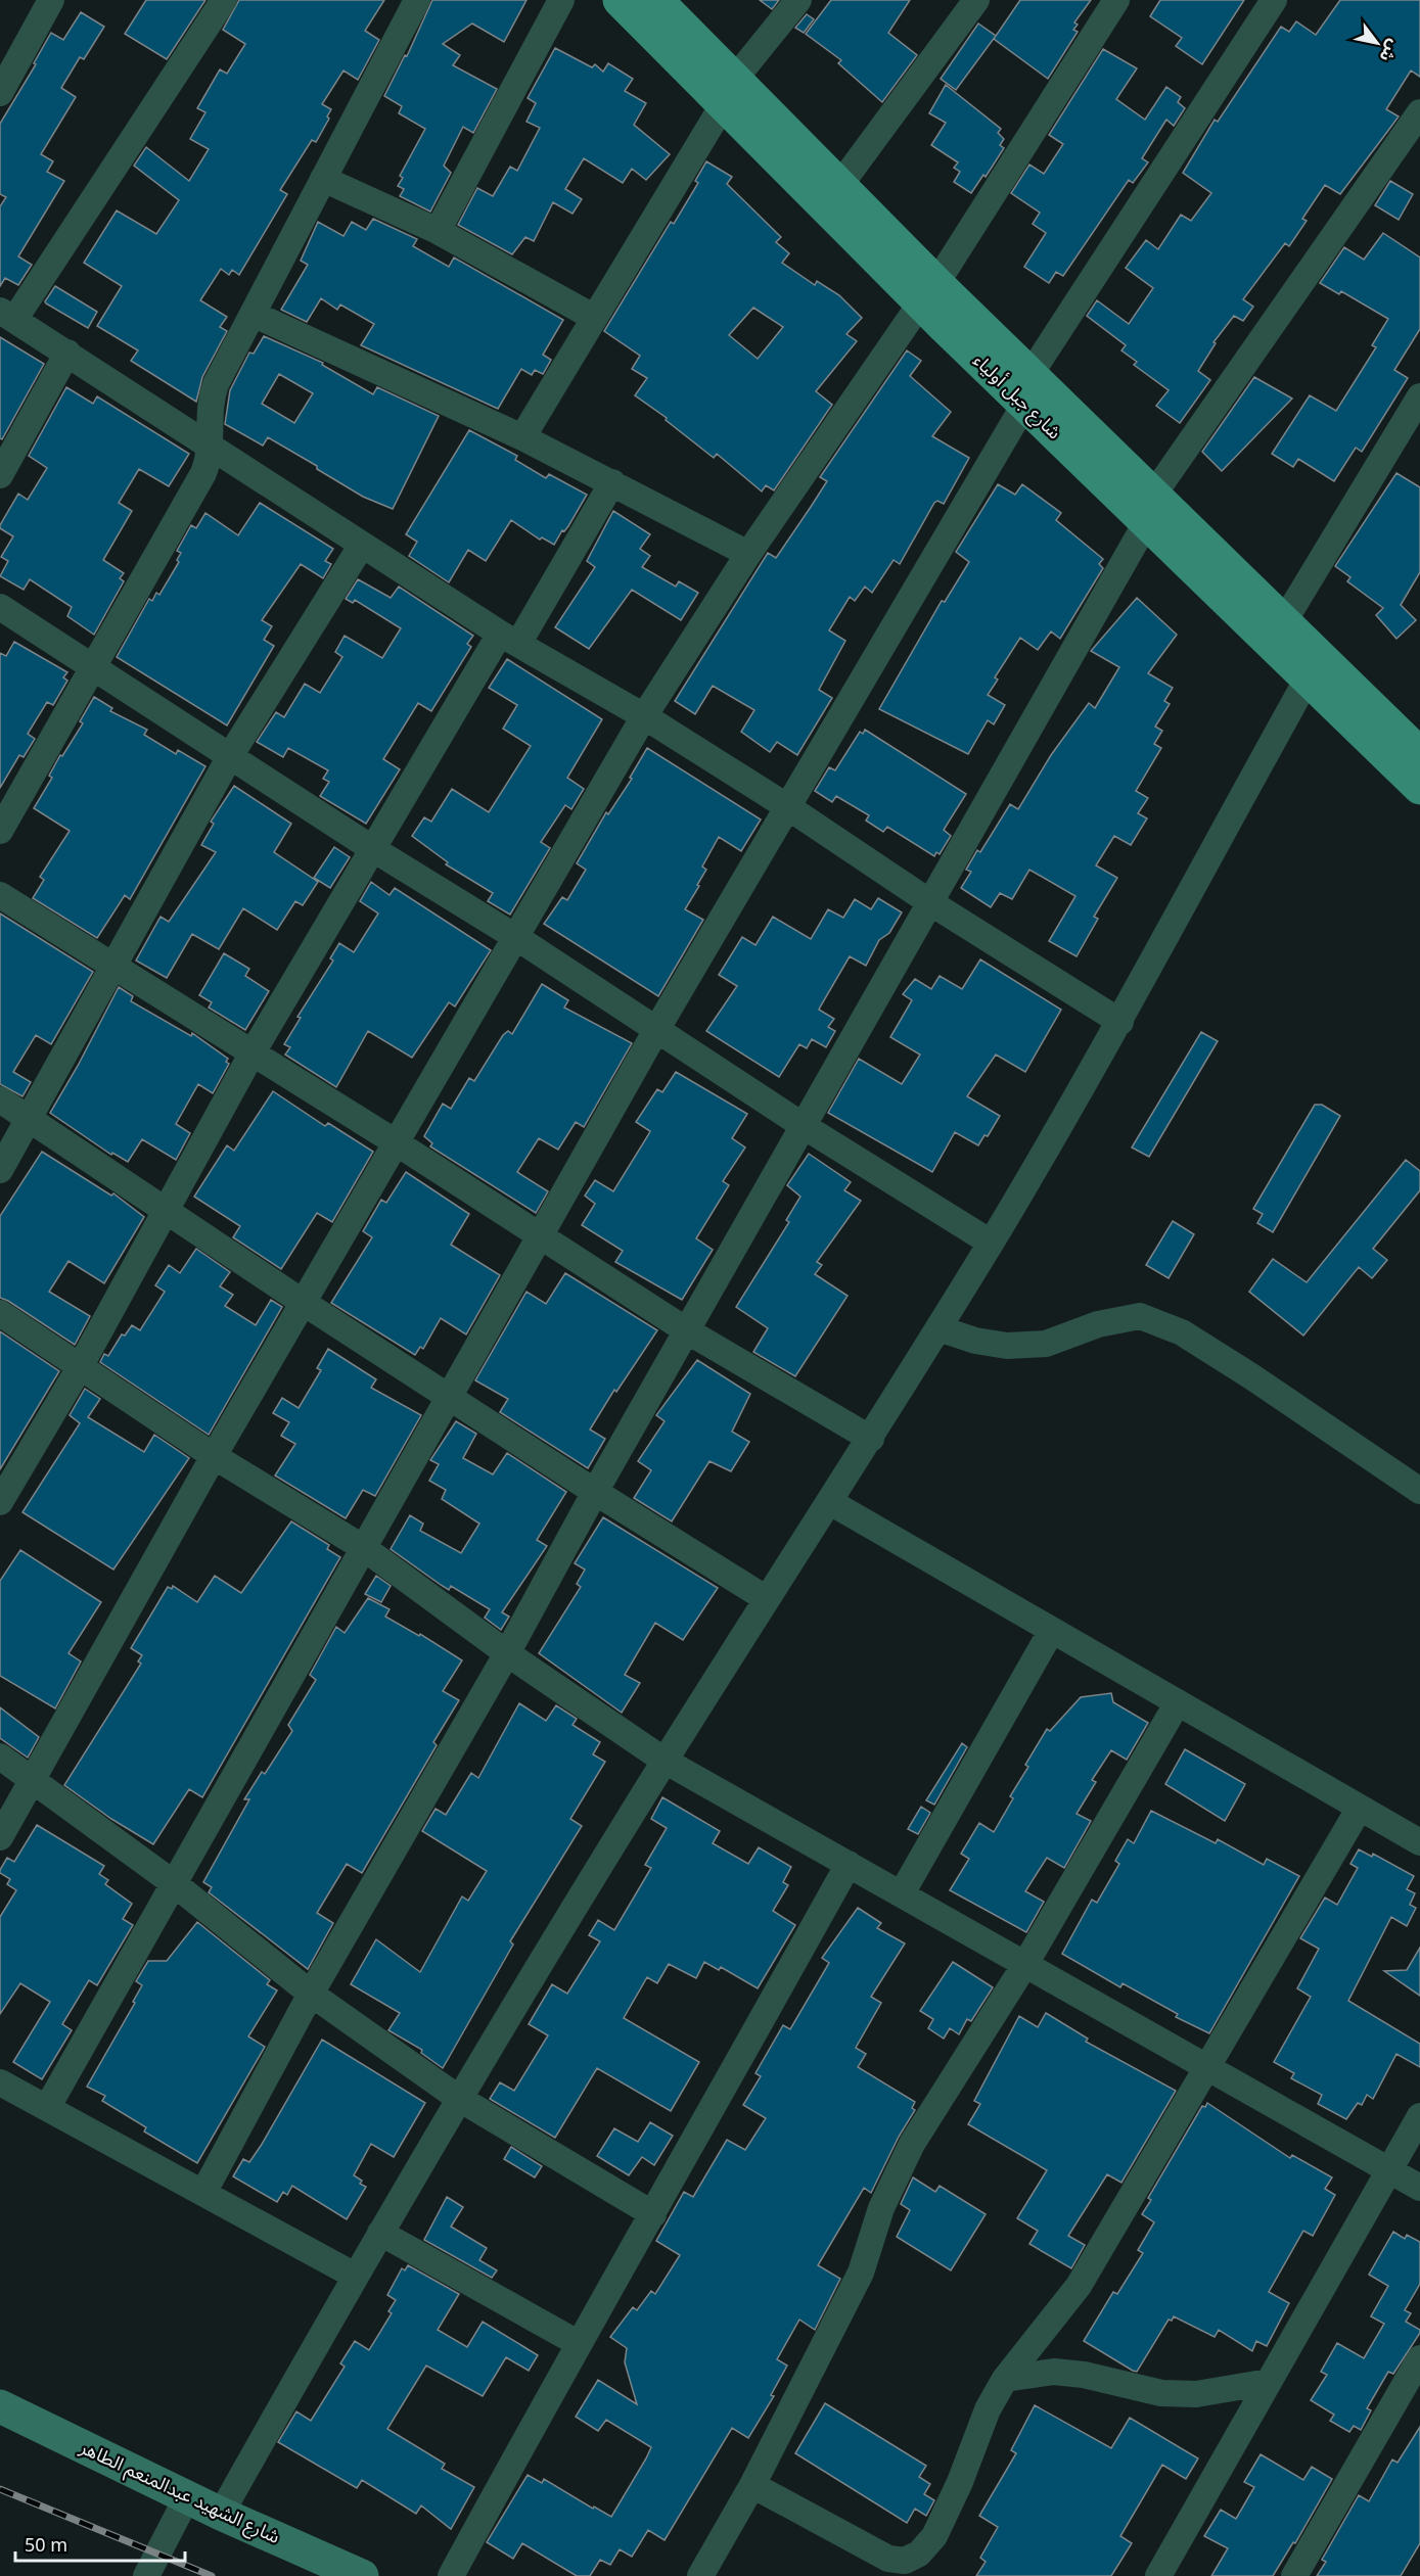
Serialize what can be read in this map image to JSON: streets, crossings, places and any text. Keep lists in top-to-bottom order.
{
  "streets": {
    "main road": ["شارع جبل أولياء"],
    "street": ["شارع الشهيد عبدالمنعم الطاهر"]
  },
  "scale_bar": "50 m",
  "north": "bottom right"
}
